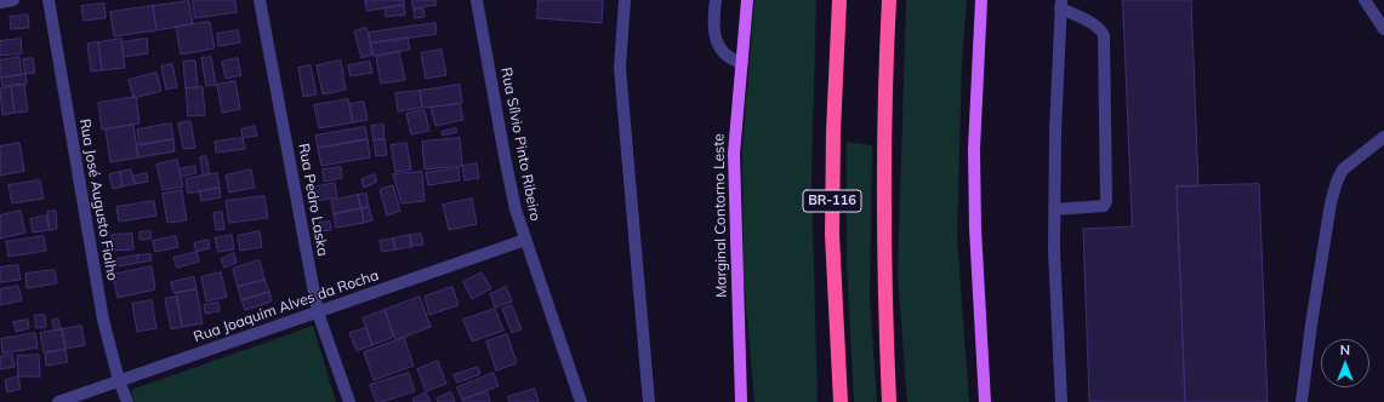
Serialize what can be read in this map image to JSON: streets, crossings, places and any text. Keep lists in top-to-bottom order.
{
  "streets": {
    "highway": ["BR-116"],
    "main road": ["Marginal Contorno Leste"],
    "street": [
      "Rua Sílvio Pinto Ribeiro",
      "Rua José Augusto Fialho",
      "Rua Pedro Laska",
      "Rua Joaquim Alves da Rocha"
    ]
  },
  "crossings": [
    ["Rua Sílvio Pinto Ribeiro", "Rua Joaquim Alves da Rocha"],
    ["Rua José Augusto Fialho", "Rua Joaquim Alves da Rocha"],
    ["Rua Pedro Laska", "Rua Joaquim Alves da Rocha"]
  ],
  "north": "top"
}
